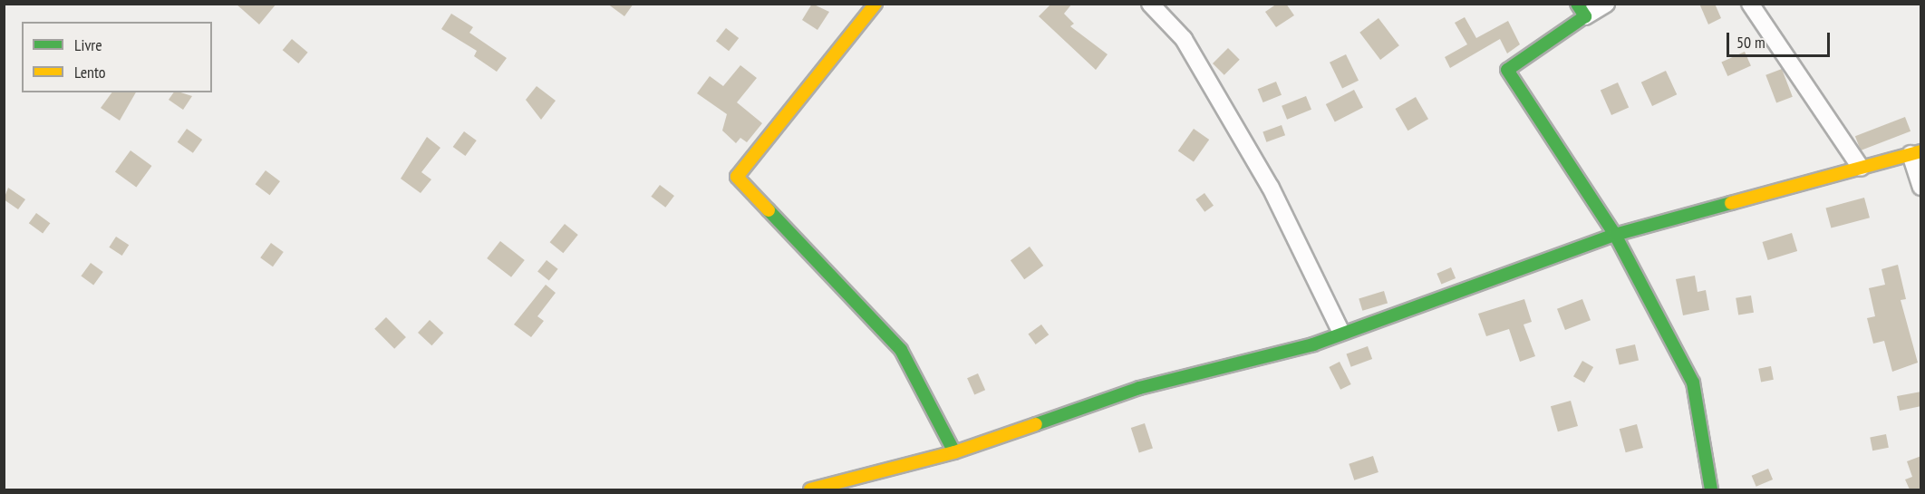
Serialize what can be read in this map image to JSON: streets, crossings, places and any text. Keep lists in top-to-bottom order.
{
  "legend": ["Livre", "Lento"],
  "scale_bar": "50 m"
}
